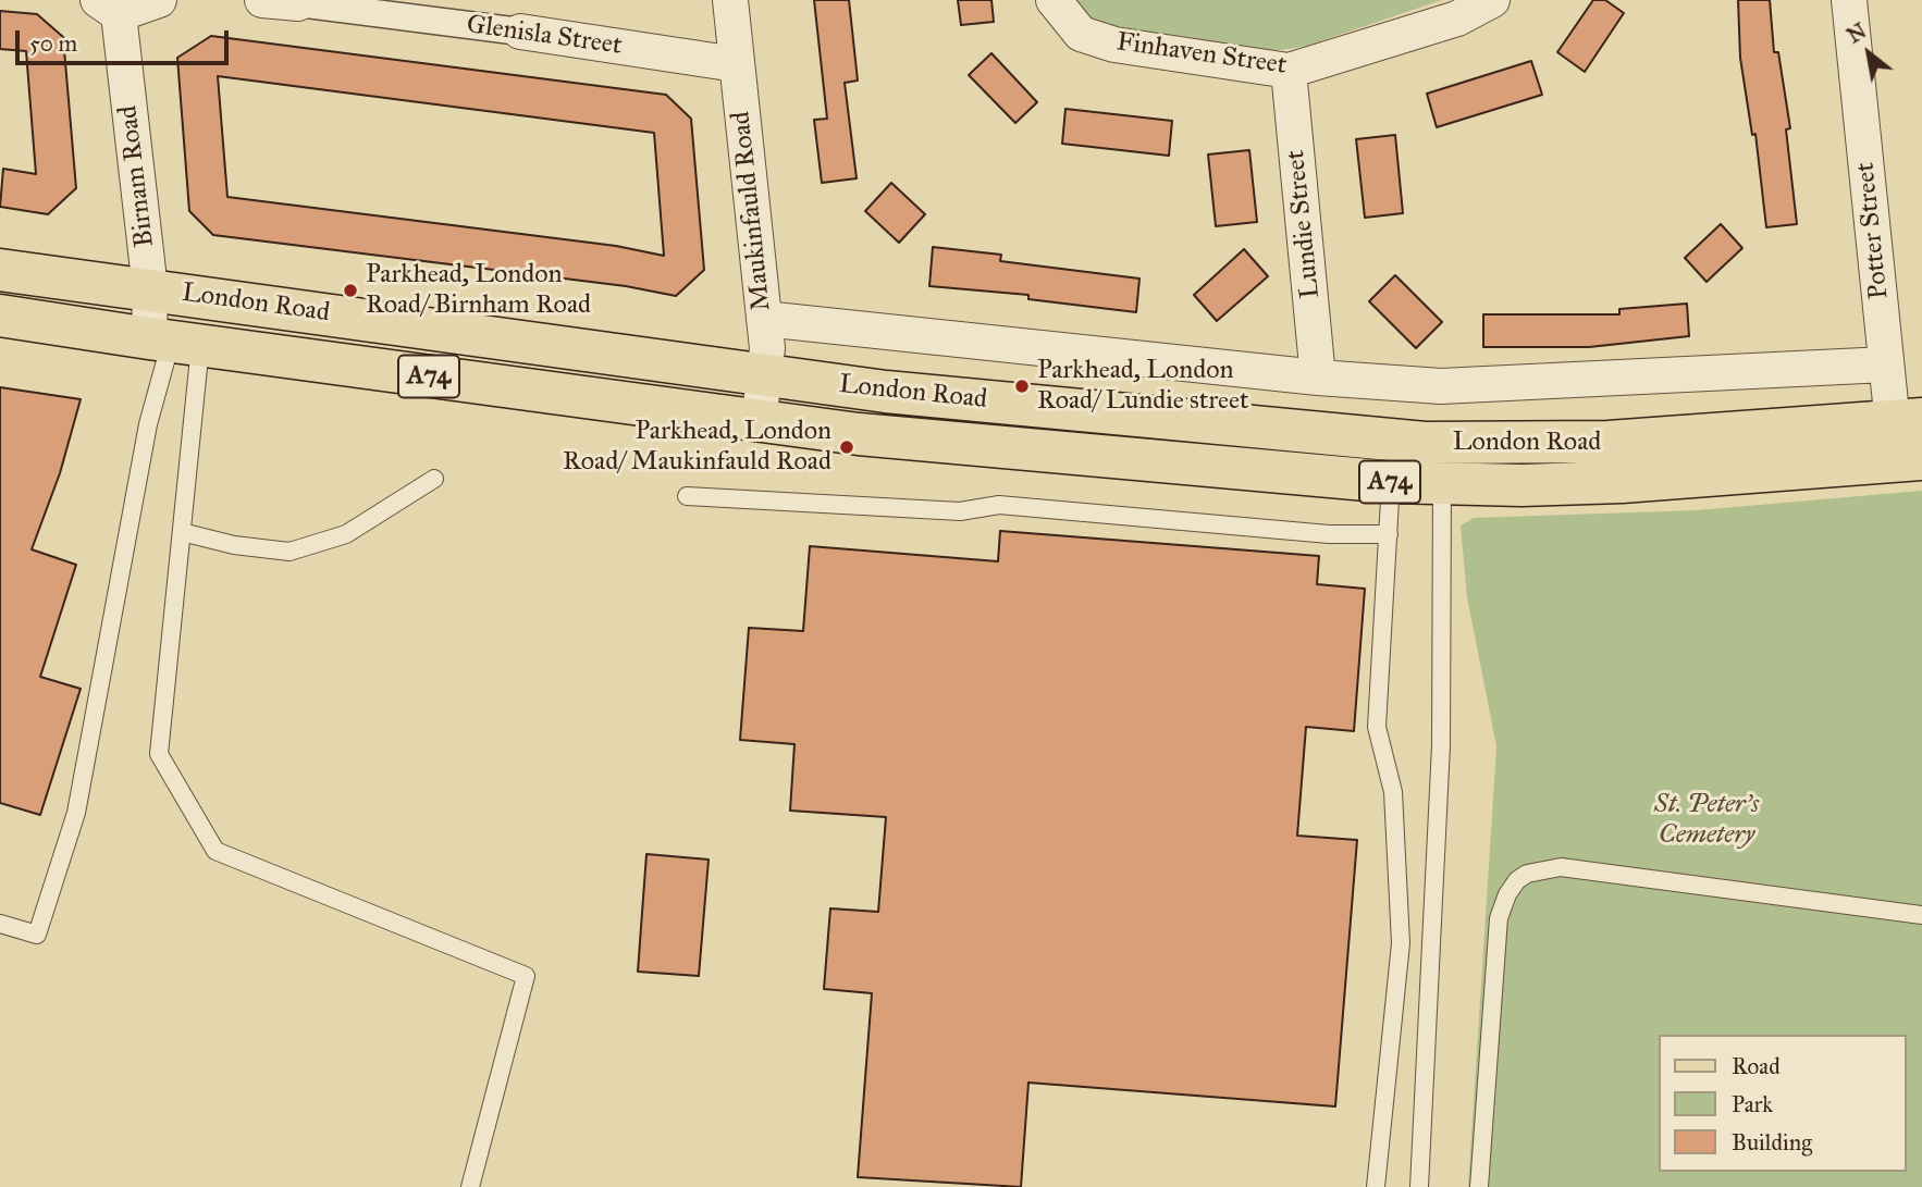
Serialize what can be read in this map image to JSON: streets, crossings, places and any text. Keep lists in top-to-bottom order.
{
  "streets": {
    "main road": ["London Road", "A74"],
    "street": [
      "Glenisla Street",
      "Finhaven Street",
      "Birnam Road",
      "Maukinfauld Road",
      "Lundie Street",
      "Potter Street"
    ]
  },
  "crossings": [
    ["Glenisla Street", "Maukinfauld Road"],
    ["Finhaven Street", "Lundie Street"],
    ["Birnam Road", "London Road"],
    ["Maukinfauld Road", "London Road"],
    ["Potter Street", "London Road"]
  ],
  "parks": ["St. Peter's Cemetery"],
  "places": ["Parkhead, London Road/ Birnham Road", "Parkhead, London Road/ Lundie street", "Parkhead, London Road/ Maukinfauld Road"],
  "legend": ["Road", "Park", "Building"],
  "scale_bar": "50 m",
  "north": "top left"
}
